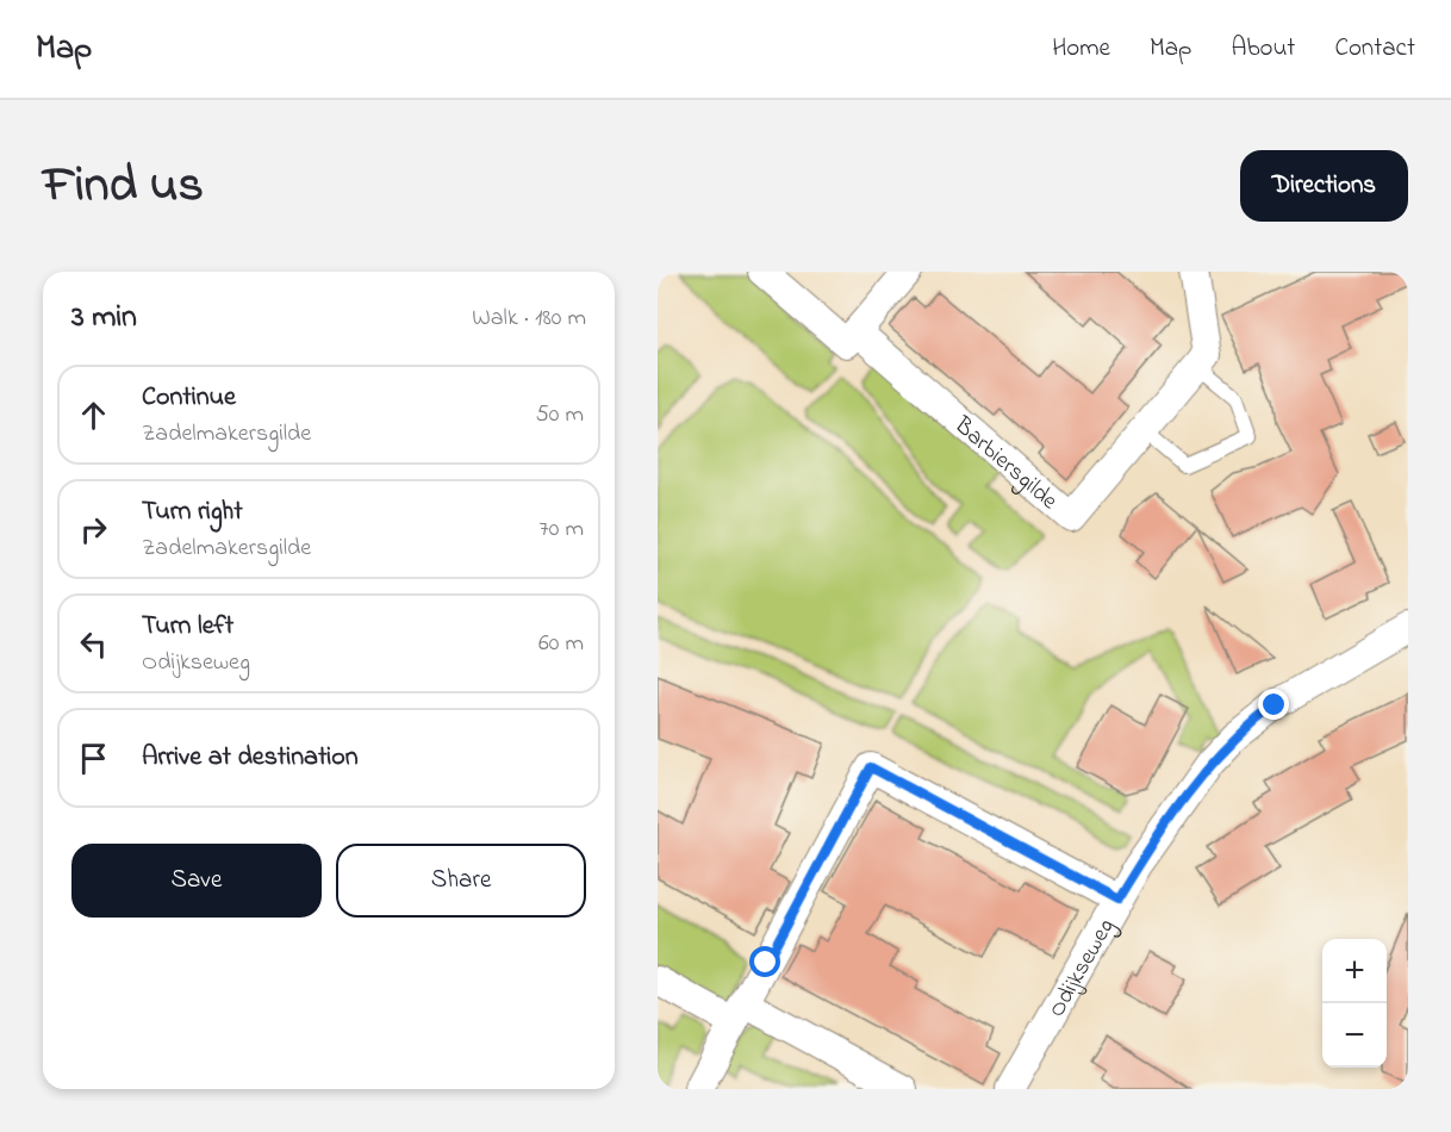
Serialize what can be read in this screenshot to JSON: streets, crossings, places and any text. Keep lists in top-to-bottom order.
{
  "streets": {
    "street": ["Barbiersgilde", "Odijkseweg"]
  },
  "page": {
    "header": "Map",
    "nav": [
      "Home",
      "Map",
      "About",
      "Contact"
    ],
    "title": "Find us",
    "buttons": [
      "Directions",
      ["Save", "Share"]
    ],
    "heading": ["3 min", "Walk · 180 m"],
    "list": [
      ["Continue", "Zadelmakersgilde", "50 m"],
      ["Turn right", "Zadelmakersgilde", "70 m"],
      ["Turn left", "Odijkseweg", "60 m"],
      "Arrive at destination"
    ],
    "map_buttons": ["+", "−"]
  }
}
